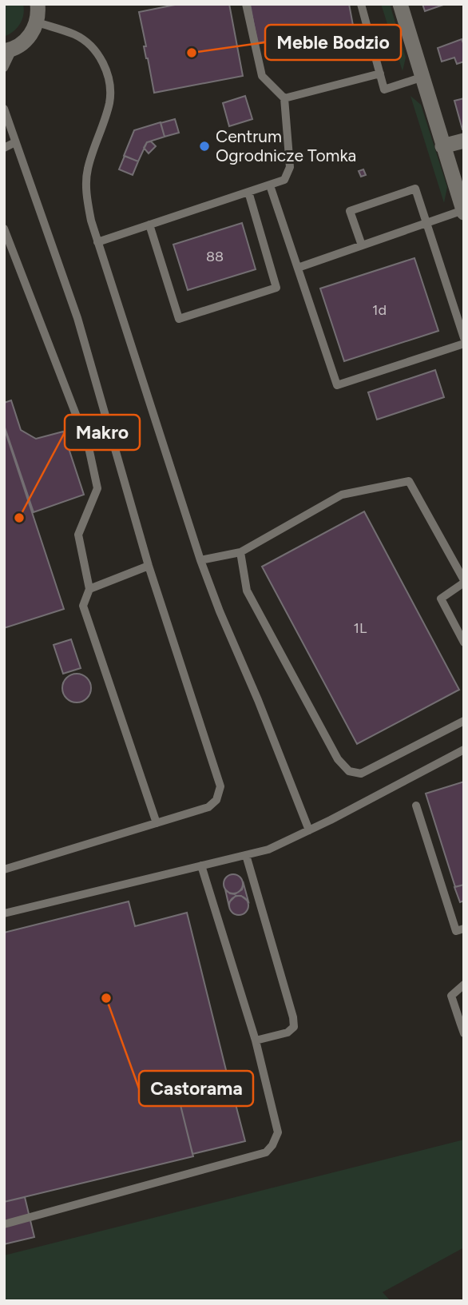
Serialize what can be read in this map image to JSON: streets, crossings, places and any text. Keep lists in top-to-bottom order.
{
  "places": [
    "Meble Bodzio",
    "Centrum Ogrodnicze Tomka",
    "Makro",
    "Castorama"
  ],
  "house_numbers": ["88", "1d", "1L"]
}
